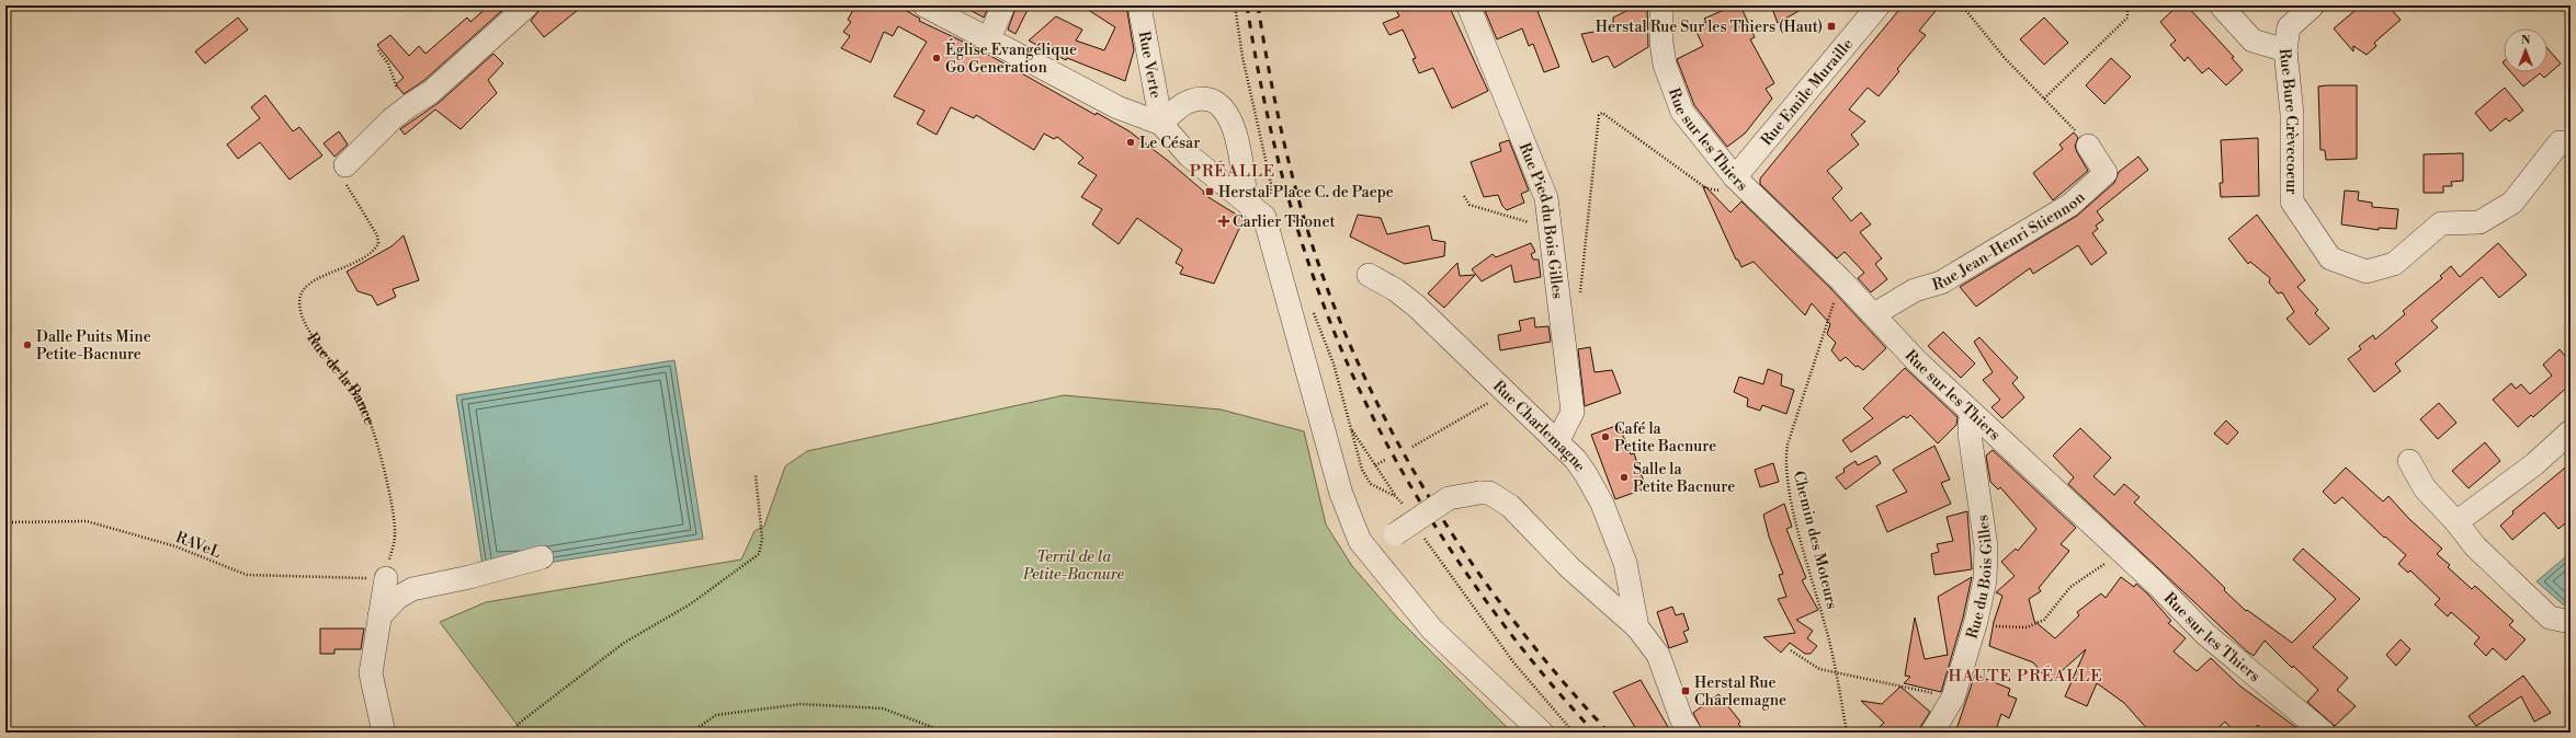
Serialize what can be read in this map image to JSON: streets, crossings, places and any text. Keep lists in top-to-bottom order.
{
  "streets": {
    "street": [
      "Rue Verte",
      "Rue Emile Muraille",
      "Rue Bure Crèvecoeur",
      "Rue sur les Thiers",
      "Rue Pied du Bois Gilles",
      "Rue Jean-Henri Stiennon",
      "Rue Charlemagne",
      "Rue du Bois Gilles"
    ],
    "path": ["Rue de la Bance", "Chemin des Moteurs", "RAVeL"]
  },
  "crossings": [
    ["Rue Emile Muraille", "Rue sur les Thiers"],
    ["Rue sur les Thiers", "Rue Jean-Henri Stiennon"],
    ["Rue sur les Thiers", "Chemin des Moteurs"],
    ["Rue sur les Thiers", "Rue du Bois Gilles"],
    ["Rue Pied du Bois Gilles", "Rue Charlemagne"],
    ["Rue de la Bance", "RAVeL"]
  ],
  "districts": ["PRÉALLE", "HAUTE PRÉALLE"],
  "parks": ["Terril de la Petite-Bacnure"],
  "places": {
    "transit": ["Herstal Rue Sur les Thiers (Haut)", "Herstal Place C. de Paepe", "Herstal Rue Charlemagne"],
    "other": [
      "Église Evangélique Go Generation",
      "Le César",
      "Dalle Puits Mine Petite-Bacnure",
      "Café la Petite Bacnure",
      "Salle la Petite Bacnure"
    ],
    "health": ["Carlier Thonet"]
  },
  "north": "top"
}
